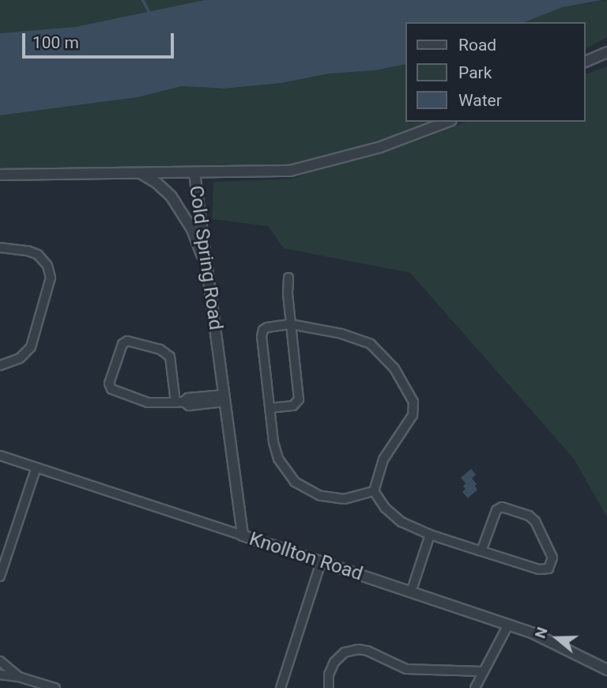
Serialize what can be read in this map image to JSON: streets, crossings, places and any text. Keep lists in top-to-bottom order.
{
  "streets": {
    "street": ["Cold Spring Road", "Knollton Road"]
  },
  "crossings": [
    ["Cold Spring Road", "Knollton Road"]
  ],
  "legend": ["Road", "Park", "Water"],
  "scale_bar": "100 m",
  "north": "left"
}
